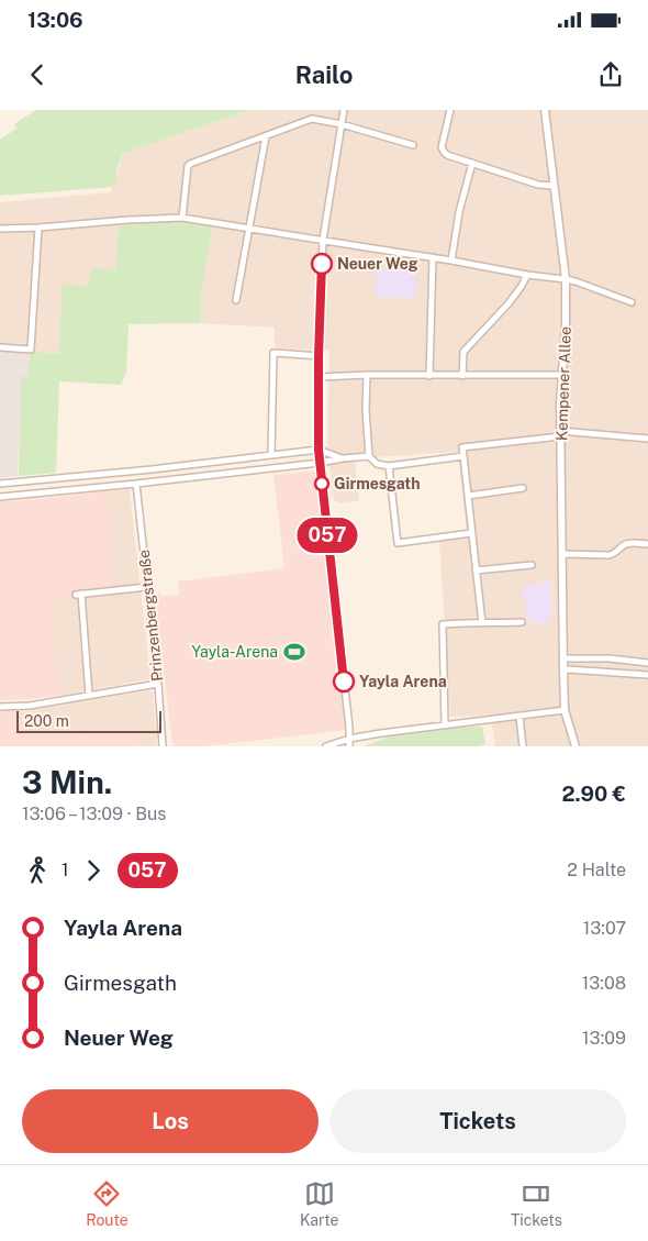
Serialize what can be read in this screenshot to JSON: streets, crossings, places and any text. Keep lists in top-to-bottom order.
{
  "streets": {
    "street": ["Kempener Allee", "Prinzenbergstraße"]
  },
  "places": {
    "other": ["Neuer Weg", "Girmesgath", "Yayla Arena"],
    "sports": ["Yayla-Arena"]
  },
  "lines": ["bus line 057"],
  "scale_bar": "200 m",
  "page": {
    "status": "13:06",
    "header": "Railo",
    "on_map": "057",
    "scale": "200 m",
    "heading": ["3 Min.", "13:06 – 13:09 · Bus", "2.90 €"],
    "legs": ["1", "057", "2 Halte"],
    "list": [
      {
        "name": "Yayla Arena",
        "value": "13:07"
      },
      {
        "name": "Girmesgath",
        "value": "13:08"
      },
      {
        "name": "Neuer Weg",
        "value": "13:09"
      }
    ],
    "buttons": ["Los", "Tickets"],
    "tabs": ["Route", "Karte", "Tickets"]
  }
}
